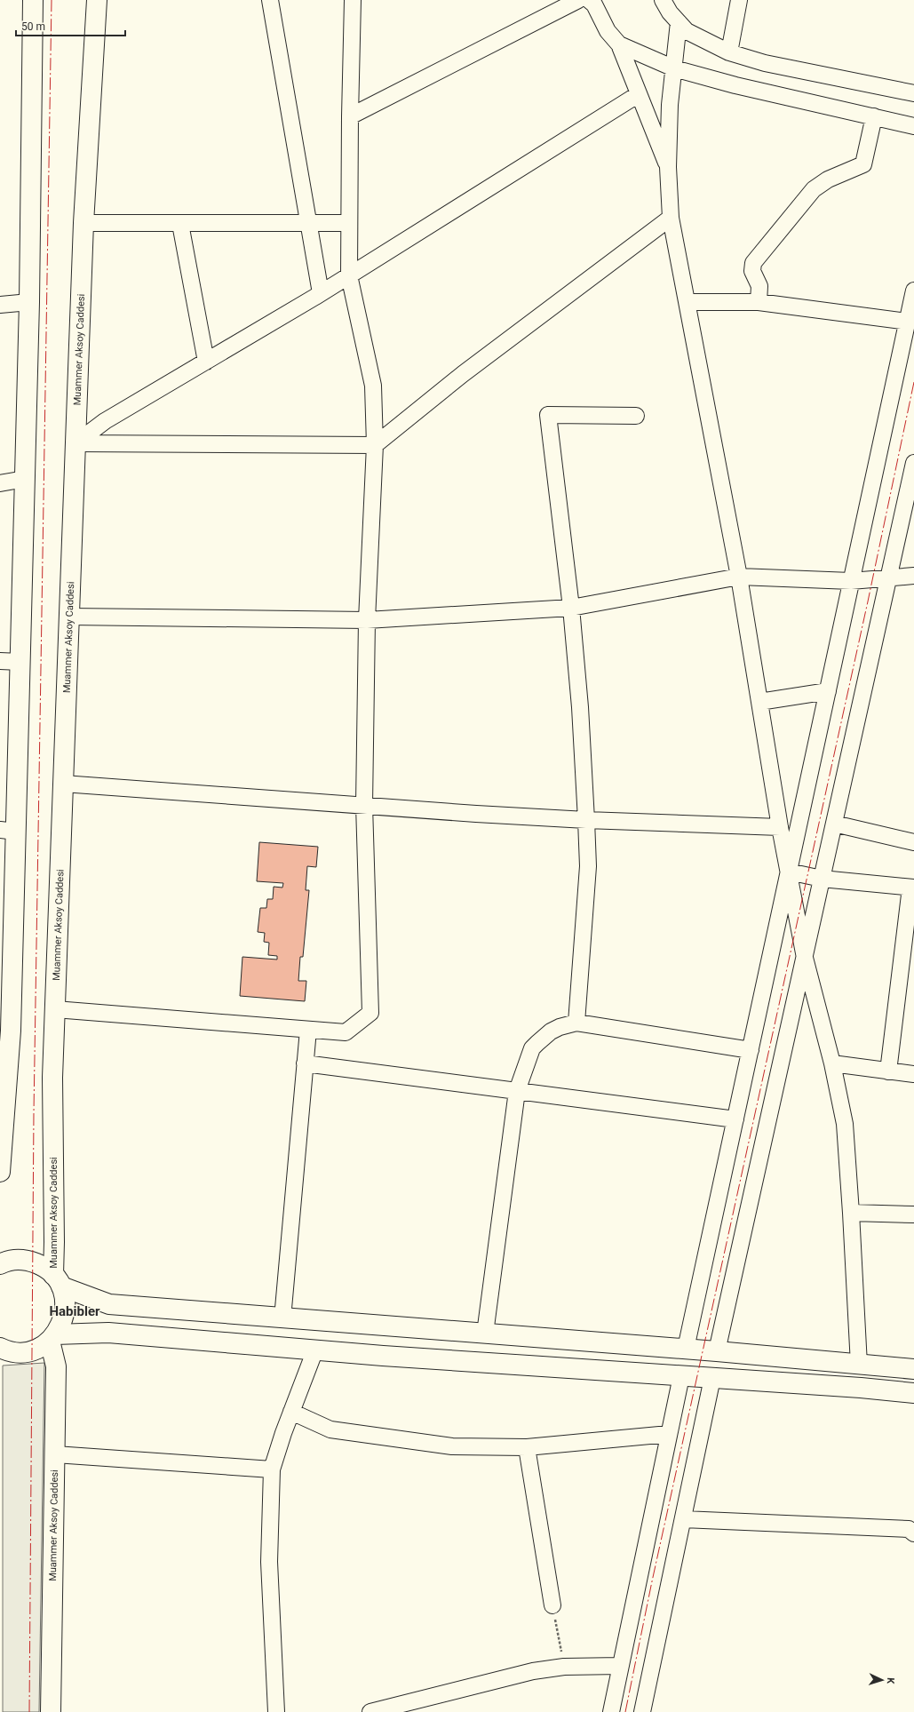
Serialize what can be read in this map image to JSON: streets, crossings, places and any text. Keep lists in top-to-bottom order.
{
  "streets": {
    "main road": ["Muammer Aksoy Caddesi"]
  },
  "districts": ["Habibler"],
  "scale_bar": "50 m",
  "north": "right"
}
